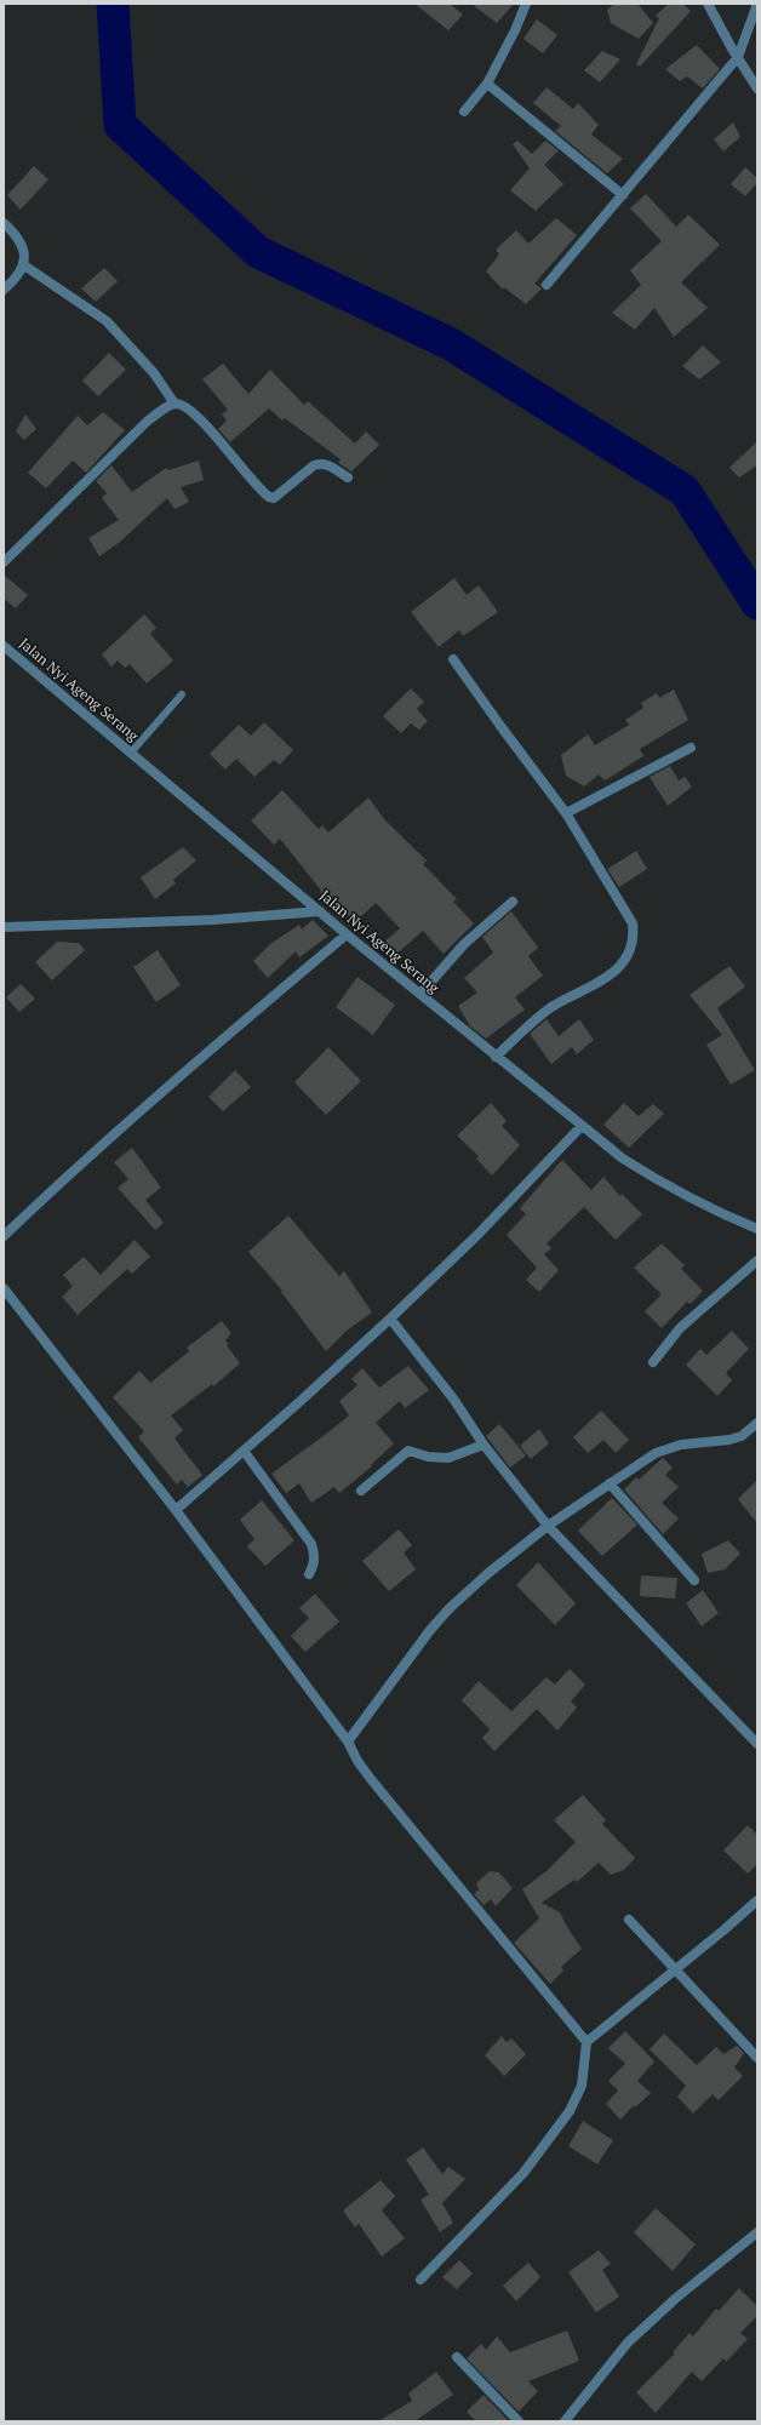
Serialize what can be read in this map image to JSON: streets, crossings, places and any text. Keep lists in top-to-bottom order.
{
  "streets": {
    "street": ["Jalan Nyi Ageng Serang"]
  }
}
